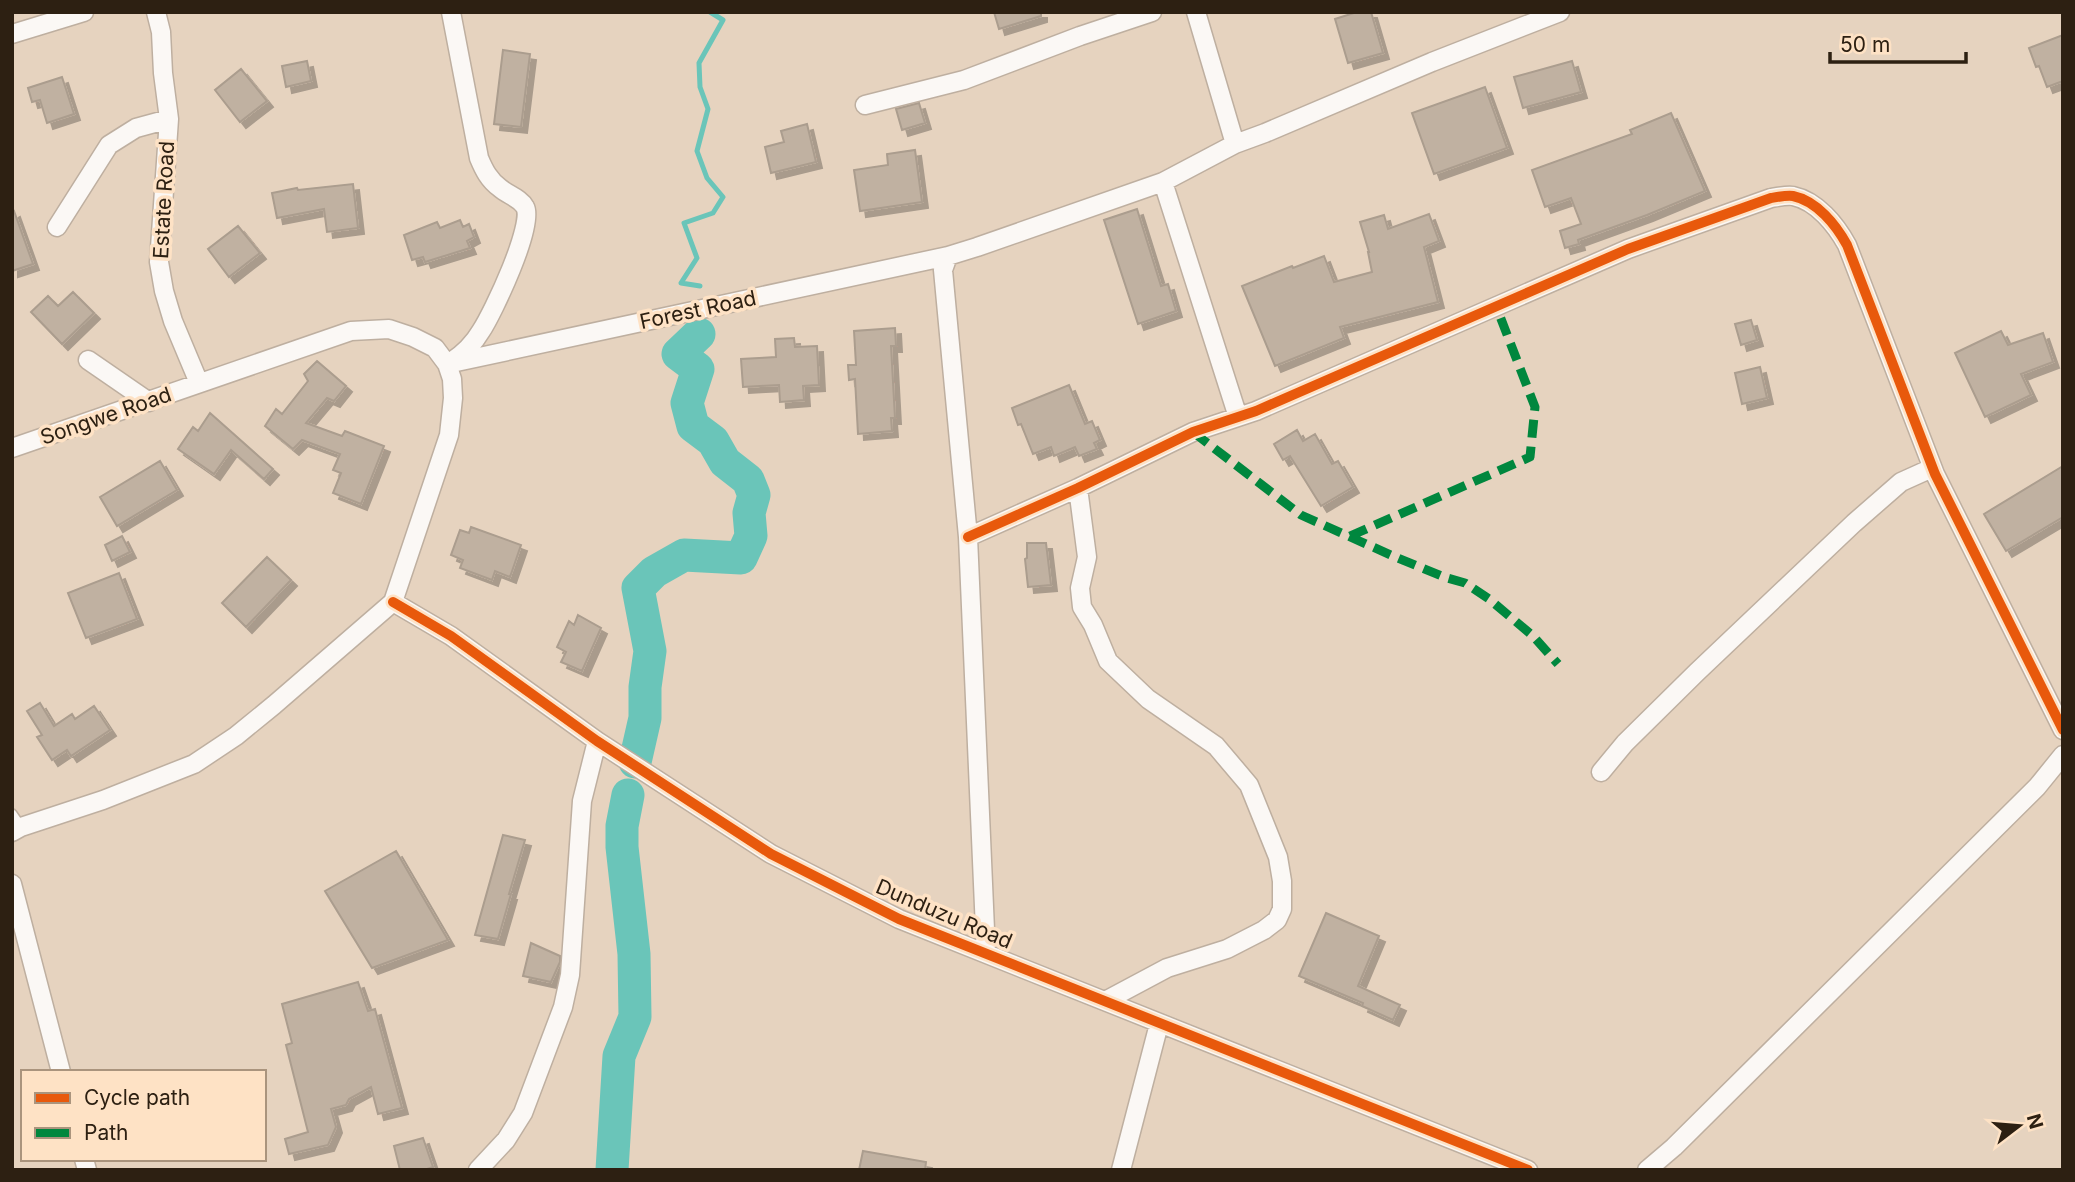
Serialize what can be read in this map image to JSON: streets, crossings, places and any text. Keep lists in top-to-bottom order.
{
  "streets": {
    "street": [
      "Estate Road",
      "Forest Road",
      "Songwe Road",
      "Dunduzu Road"
    ]
  },
  "crossings": [
    ["Estate Road", "Songwe Road"],
    ["Forest Road", "Songwe Road"]
  ],
  "legend": ["Cycle path", "Path"],
  "scale_bar": "50 m",
  "north": "right"
}
